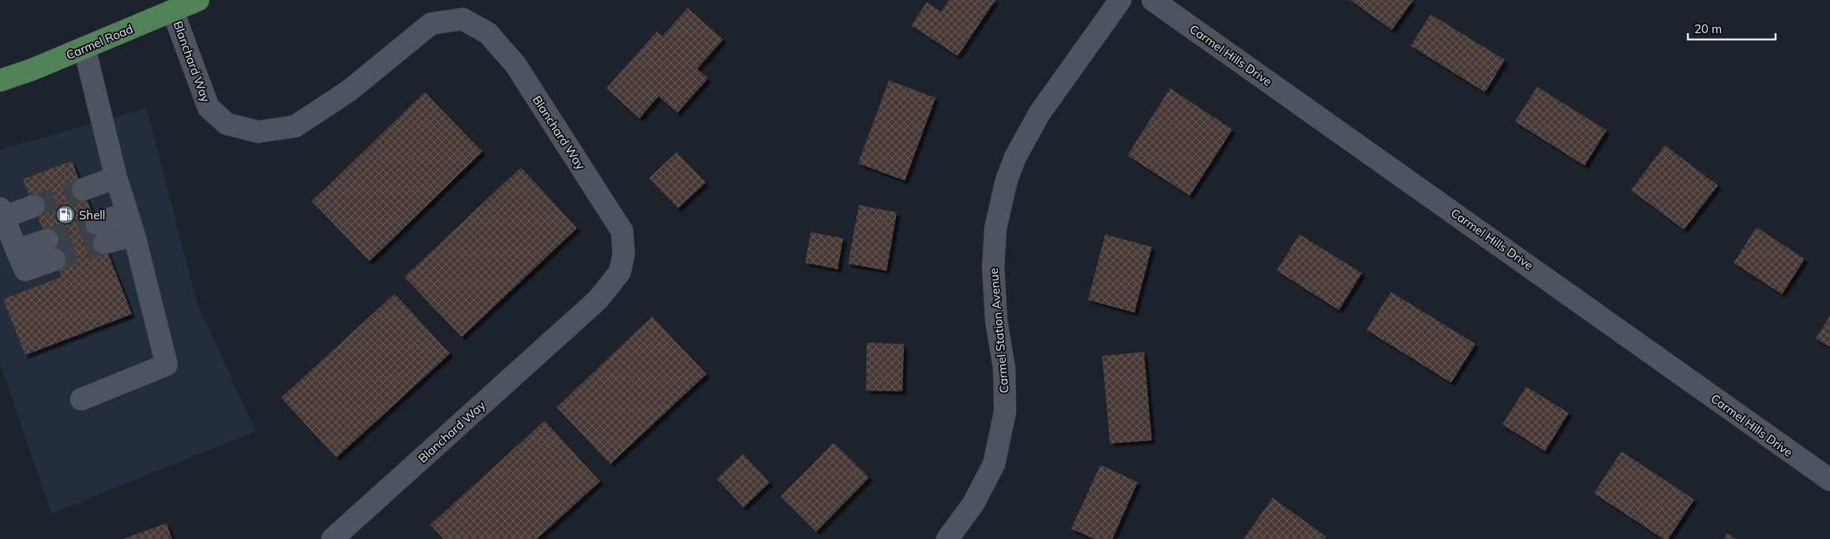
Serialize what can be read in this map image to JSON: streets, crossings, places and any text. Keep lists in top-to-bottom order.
{
  "streets": {
    "main road": ["Carmel Road"],
    "street": ["Carmel Hills Drive", "Blanchard Way", "Carmel Station Avenue"]
  },
  "crossings": [
    ["Carmel Road", "Blanchard Way"]
  ],
  "places": {
    "fuel station": ["Shell"]
  },
  "scale_bar": "20 m"
}
